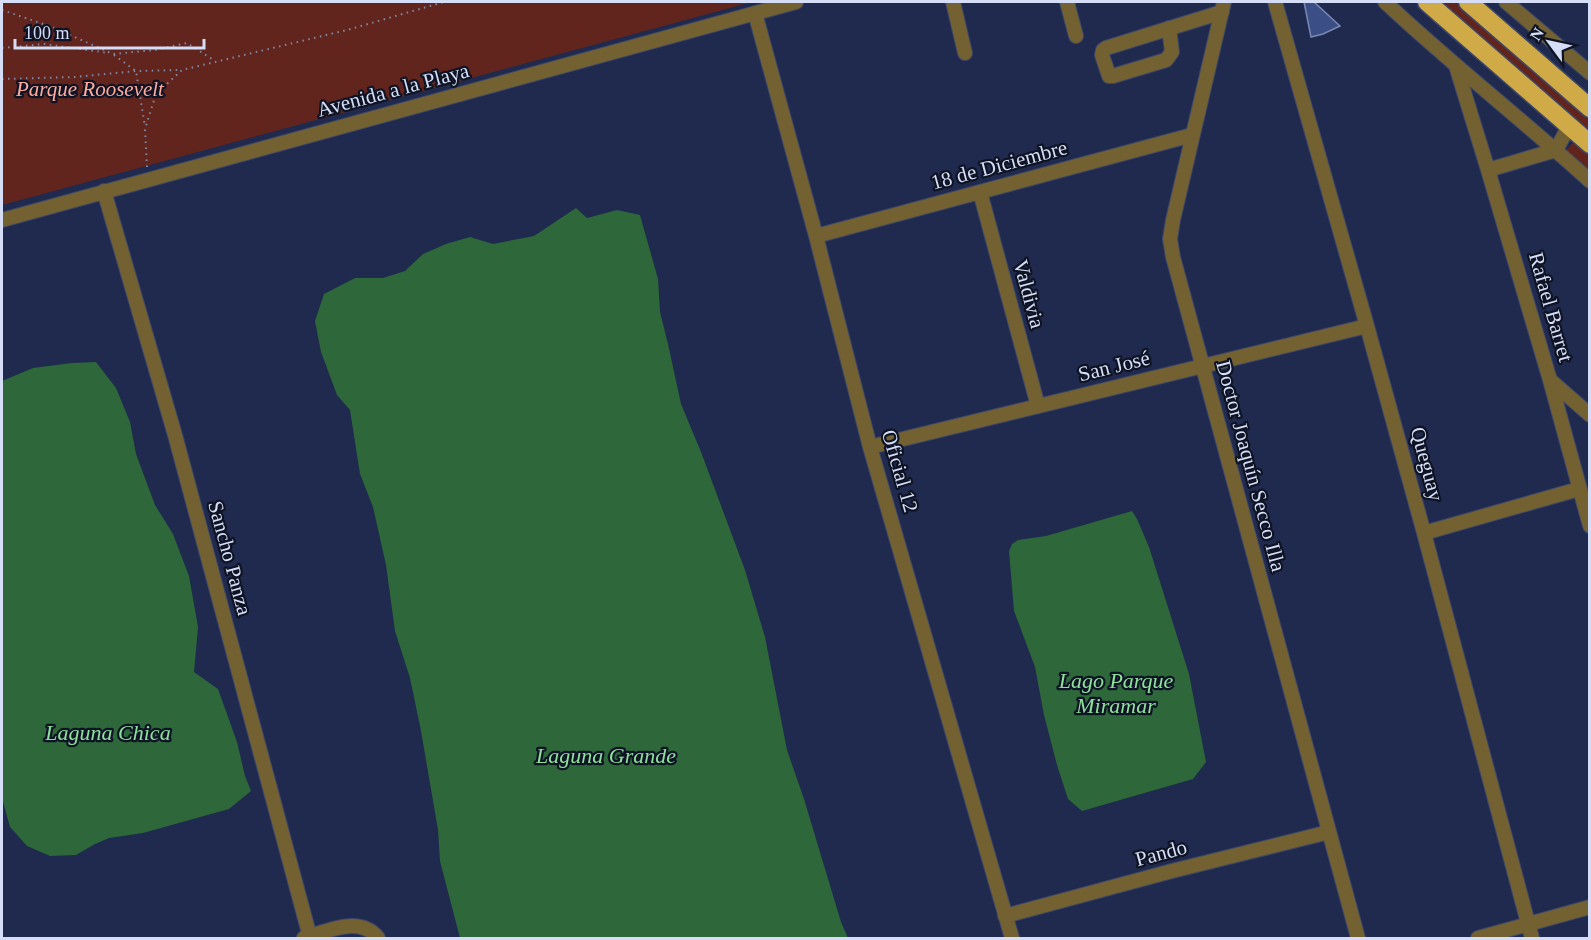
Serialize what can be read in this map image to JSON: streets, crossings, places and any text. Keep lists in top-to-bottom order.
{
  "streets": {
    "street": [
      "Avenida a la Playa",
      "18 de Diciembre",
      "Valdivia",
      "Rafael Barret",
      "San José",
      "Queguay",
      "Doctor Joaquín Secco Illa",
      "Oficial 12",
      "Sancho Panza",
      "Pando"
    ]
  },
  "crossings": [
    ["Avenida a la Playa", "Oficial 12"],
    ["Avenida a la Playa", "Sancho Panza"],
    ["18 de Diciembre", "Valdivia"],
    ["18 de Diciembre", "Doctor Joaquín Secco Illa"],
    ["18 de Diciembre", "Oficial 12"],
    ["Valdivia", "San José"],
    ["San José", "Queguay"],
    ["San José", "Doctor Joaquín Secco Illa"],
    ["San José", "Oficial 12"],
    ["Doctor Joaquín Secco Illa", "Pando"],
    ["Oficial 12", "Pando"]
  ],
  "water": ["Lago Parque Miramar", "Laguna Chica", "Laguna Grande"],
  "parks": ["Parque Roosevelt"],
  "scale_bar": "100 m",
  "north": "top left"
}
